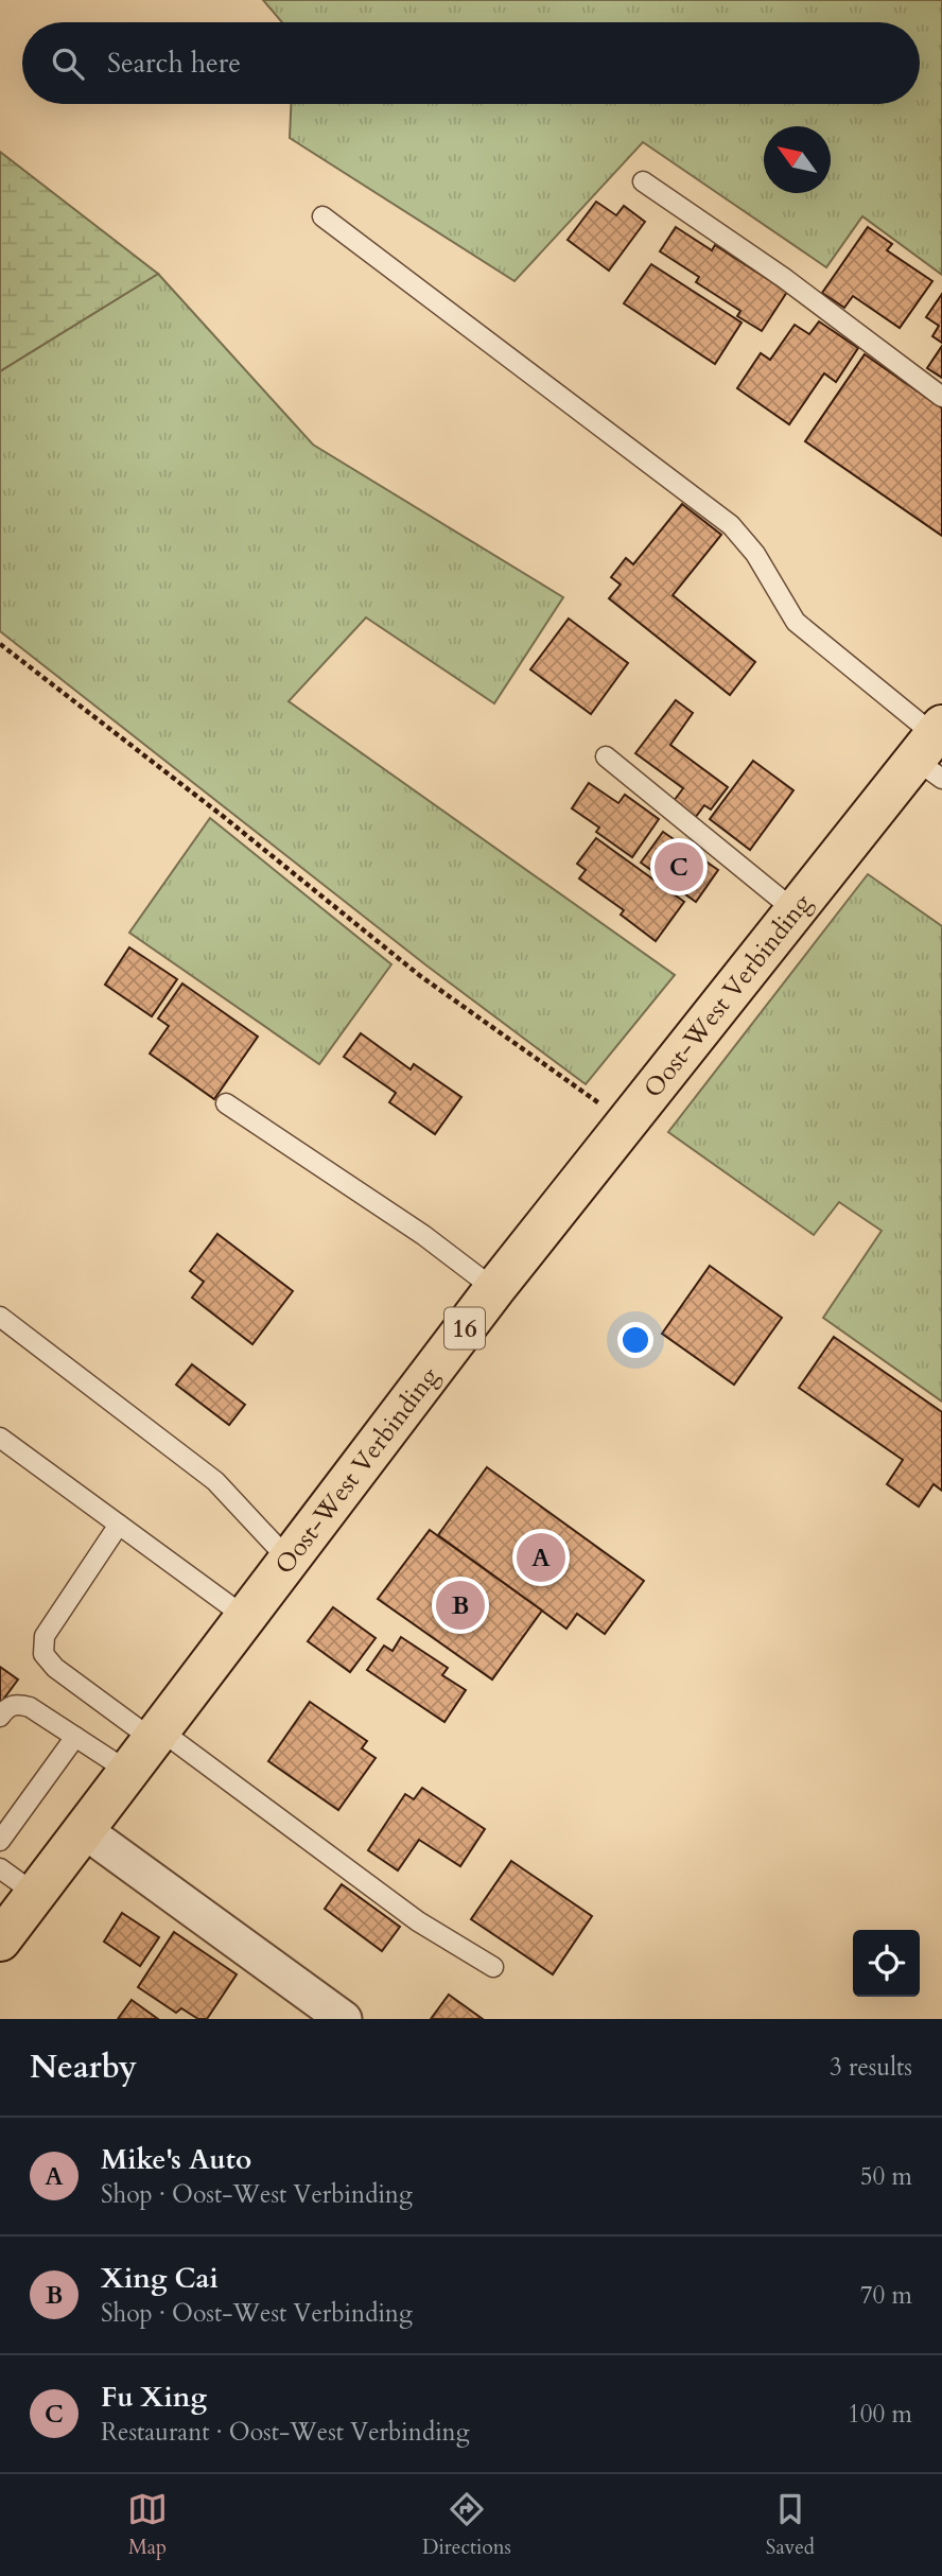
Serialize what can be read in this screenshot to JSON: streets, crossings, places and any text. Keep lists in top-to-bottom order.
{
  "streets": {
    "main road": ["Oost-West Verbinding", "16"]
  },
  "north": "top left",
  "page": {
    "search": "Search here",
    "pins": ["C", "A", "B"],
    "heading": ["Nearby", "3 results"],
    "list": [
      {
        "mark": "A",
        "name": "Mike's Auto",
        "note": "Shop · Oost-West Verbinding",
        "value": "50 m"
      },
      {
        "mark": "B",
        "name": "Xing Cai",
        "note": "Shop · Oost-West Verbinding",
        "value": "70 m"
      },
      {
        "mark": "C",
        "name": "Fu Xing",
        "note": "Restaurant · Oost-West Verbinding",
        "value": "100 m"
      }
    ],
    "nav": ["Map", "Directions", "Saved"]
  }
}
